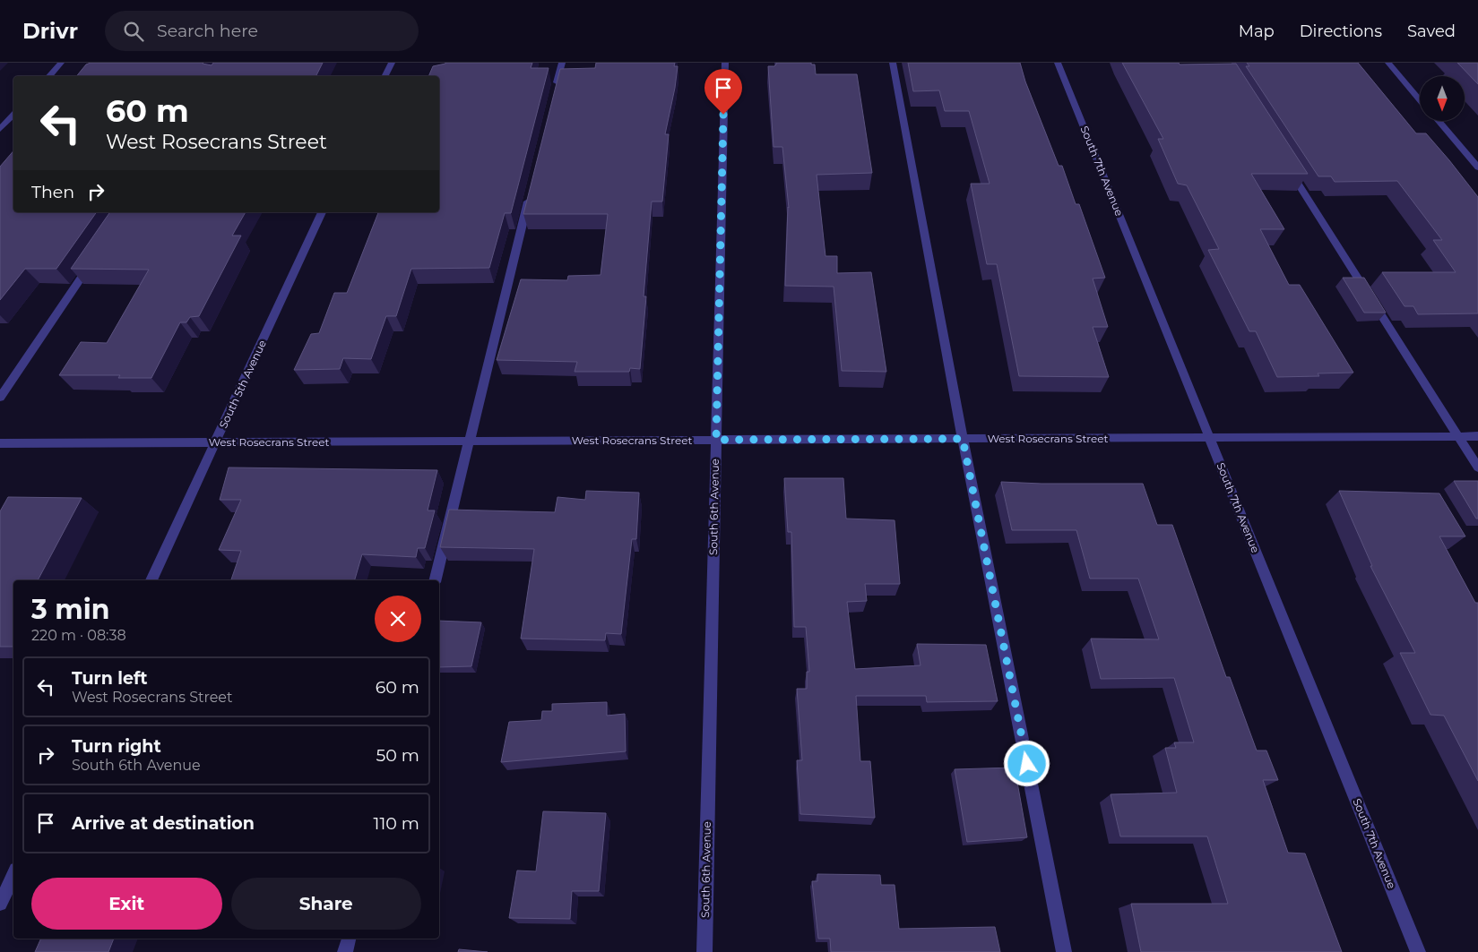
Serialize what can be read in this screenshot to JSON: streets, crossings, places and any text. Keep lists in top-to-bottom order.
{
  "streets": {
    "street": [
      "South 7th Avenue",
      "South 5th Avenue",
      "West Rosecrans Street",
      "South 6th Avenue"
    ]
  },
  "crossings": [
    ["South 7th Avenue", "West Rosecrans Street"],
    ["South 5th Avenue", "West Rosecrans Street"],
    ["West Rosecrans Street", "South 6th Avenue"]
  ],
  "north": "bottom",
  "page": {
    "header": "Drivr",
    "search": "Search here",
    "nav": ["Map", "Directions", "Saved"],
    "turn": ["60 m", "West Rosecrans Street"],
    "then": "Then",
    "heading": ["3 min", "220 m · 08:38"],
    "list": [
      {
        "name": "Turn left",
        "note": "West Rosecrans Street",
        "value": "60 m"
      },
      {
        "name": "Turn right",
        "note": "South 6th Avenue",
        "value": "50 m"
      },
      {
        "name": "Arrive at destination",
        "value": "110 m"
      }
    ],
    "buttons": ["Exit", "Share"]
  }
}
